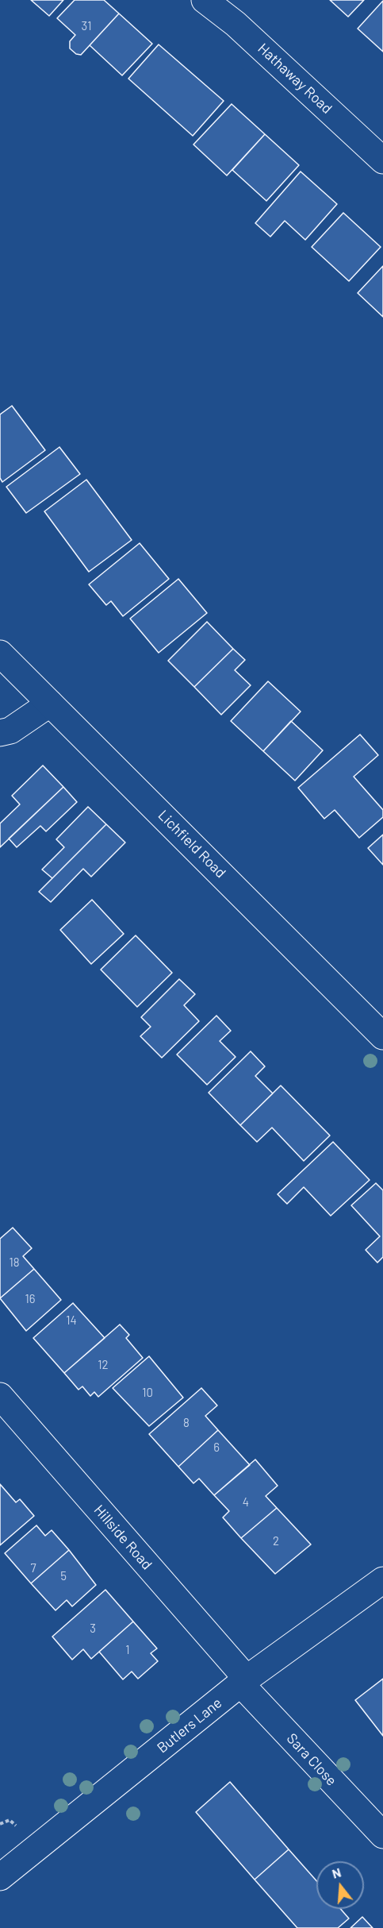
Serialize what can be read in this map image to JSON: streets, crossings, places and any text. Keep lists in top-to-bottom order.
{
  "streets": {
    "street": [
      "Hathaway Road",
      "Lichfield Road",
      "Hillside Road",
      "Butlers Lane",
      "Sara Close"
    ]
  },
  "crossings": [
    ["Hillside Road", "Butlers Lane"],
    ["Hillside Road", "Sara Close"],
    ["Butlers Lane", "Sara Close"]
  ],
  "house_numbers": [
    "31",
    "18",
    "16",
    "14",
    "12",
    "10",
    "8",
    "6",
    "4",
    "2",
    "7",
    "5",
    "3",
    "1"
  ],
  "north": "top"
}
